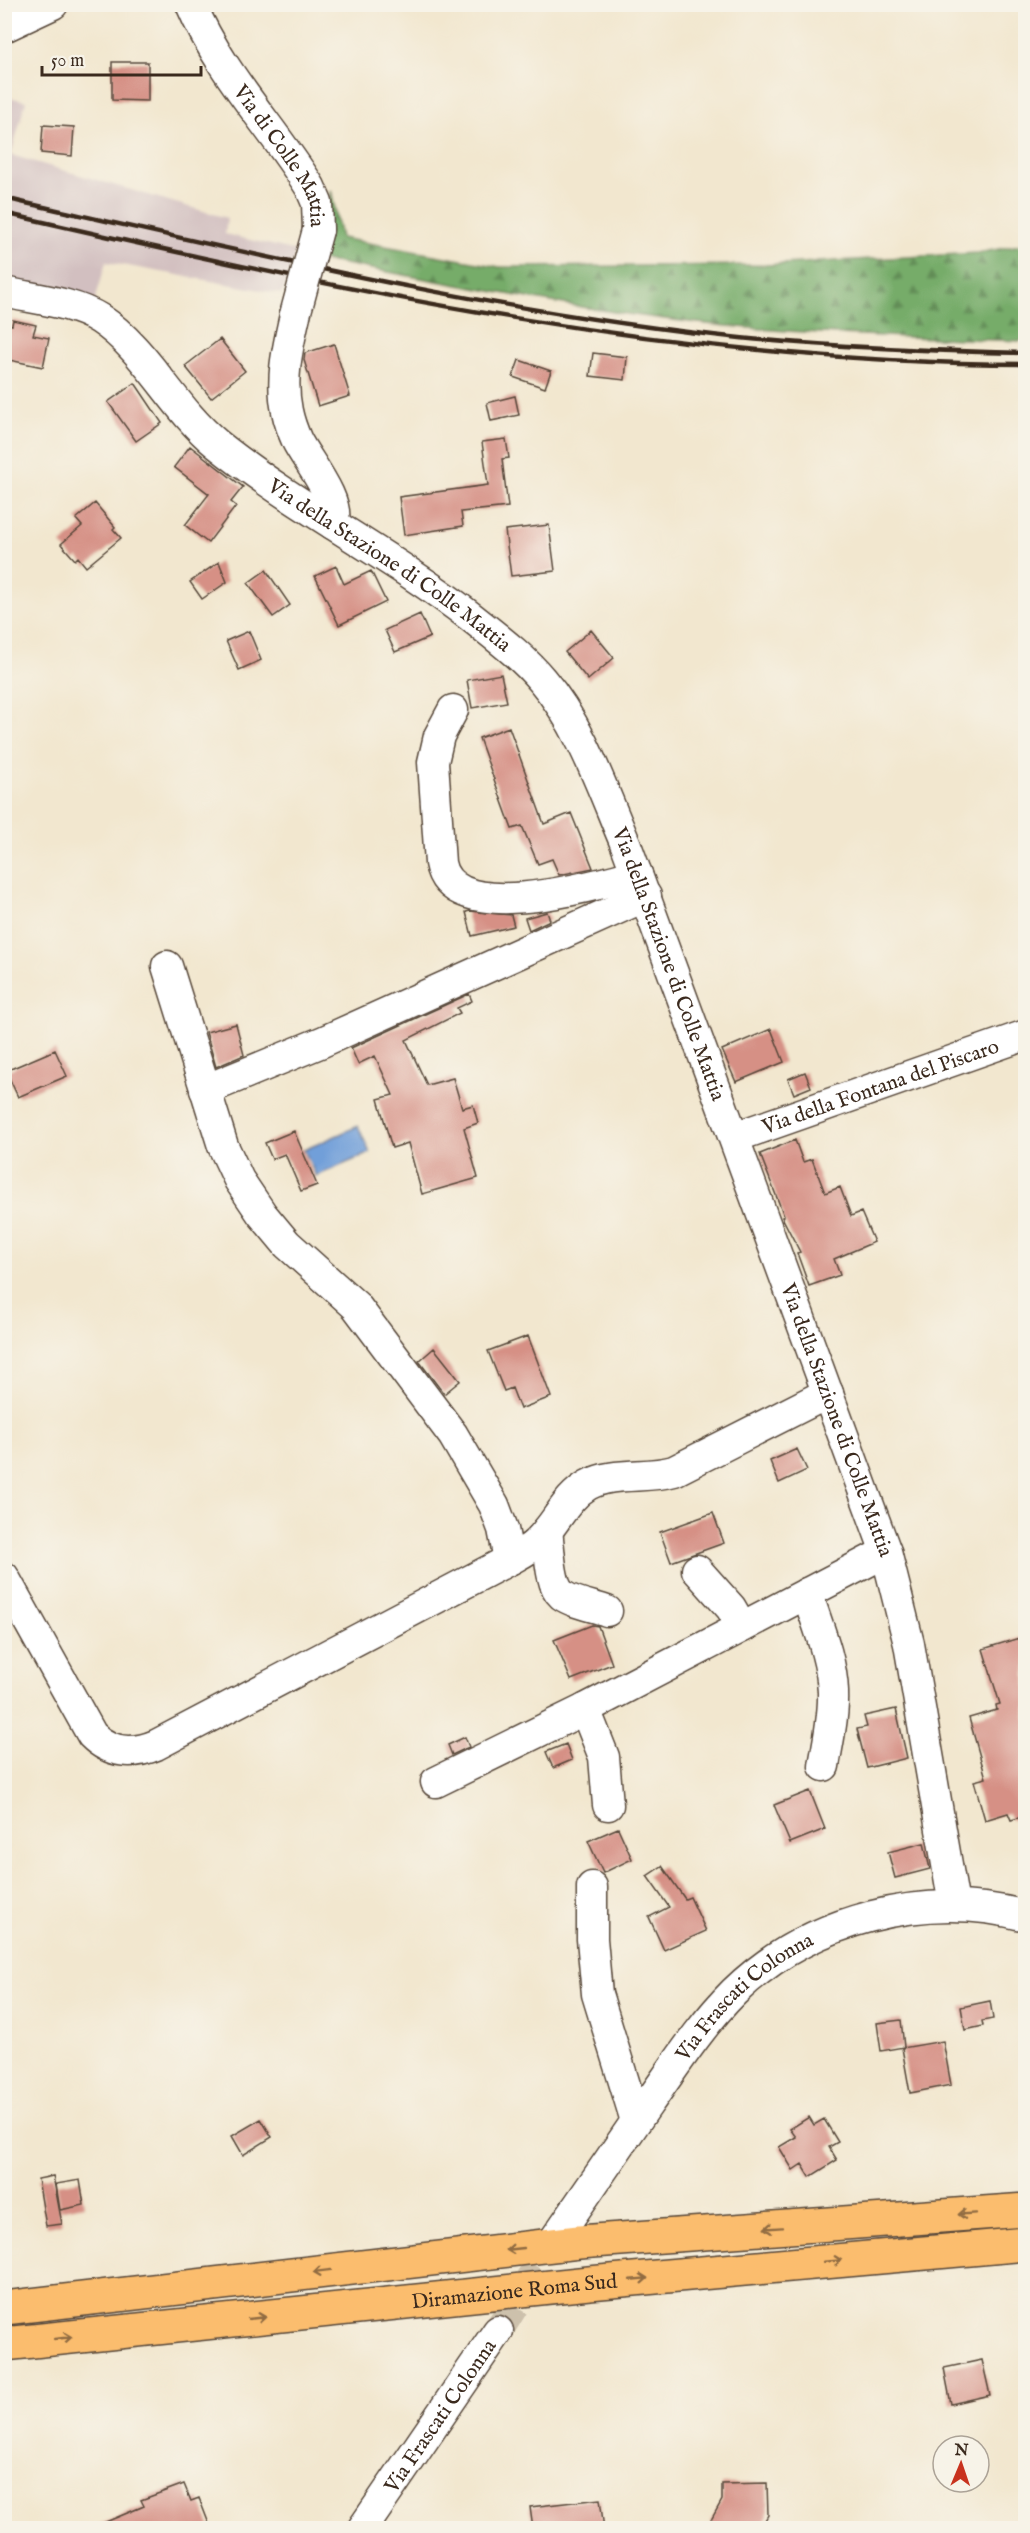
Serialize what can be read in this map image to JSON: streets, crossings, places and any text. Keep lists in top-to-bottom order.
{
  "streets": {
    "highway": ["Diramazione Roma Sud"],
    "street": [
      "Via di Colle Mattia",
      "Via della Stazione di Colle Mattia",
      "Via della Fontana del Piscaro",
      "Via Frascati Colonna"
    ]
  },
  "crossings": [
    ["Via di Colle Mattia", "Via della Stazione di Colle Mattia"],
    ["Via della Stazione di Colle Mattia", "Via della Fontana del Piscaro"],
    ["Via della Stazione di Colle Mattia", "Via Frascati Colonna"]
  ],
  "scale_bar": "50 m",
  "north": "top"
}
